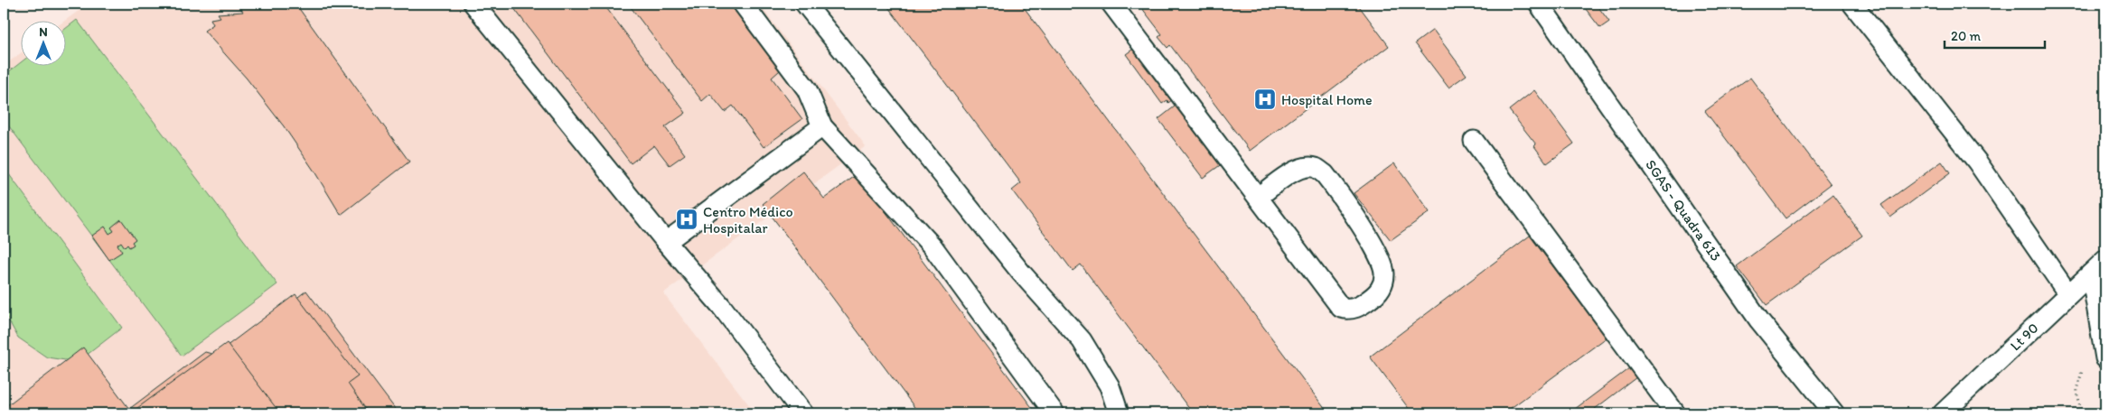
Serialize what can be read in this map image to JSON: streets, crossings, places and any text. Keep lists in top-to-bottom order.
{
  "streets": {
    "lane": ["SGAS - Quadra 613", "Lt 90"]
  },
  "places": {
    "hospital": ["Hospital Home", "Centro Médico Hospitalar"]
  },
  "scale_bar": "20 m",
  "north": "top"
}
